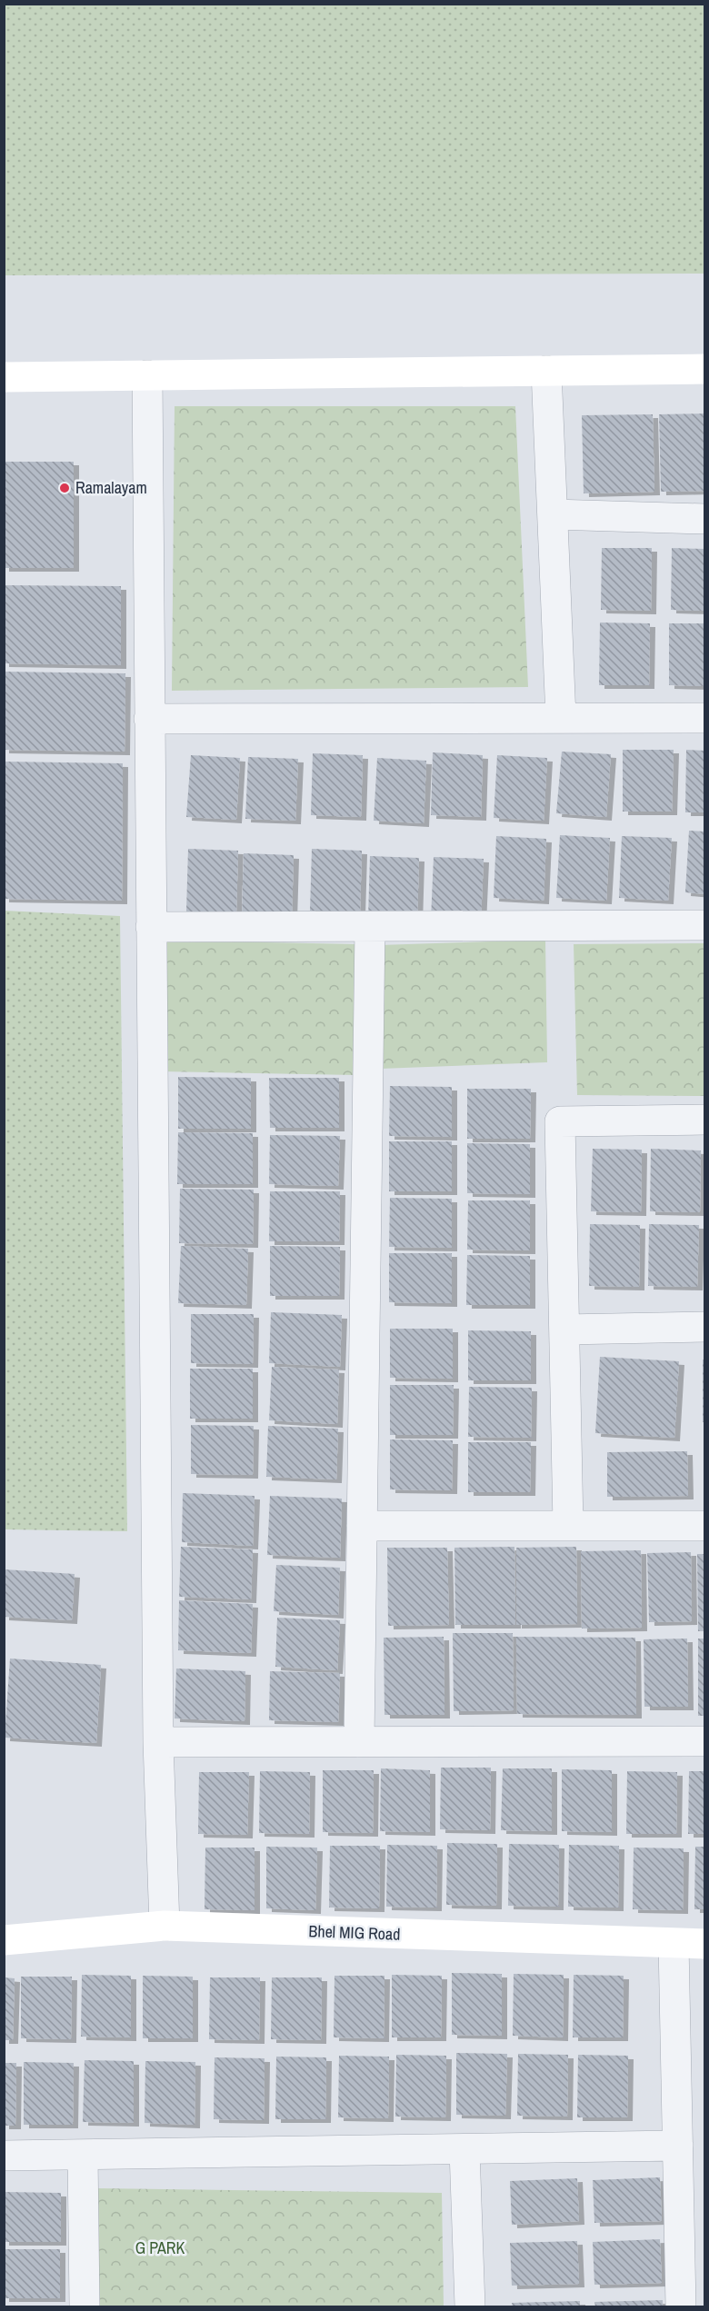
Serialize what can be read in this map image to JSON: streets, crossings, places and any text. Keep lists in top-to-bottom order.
{
  "streets": {
    "street": ["Bhel MIG Road"]
  },
  "parks": ["G PARK"],
  "places": ["Ramalayam"]
}
